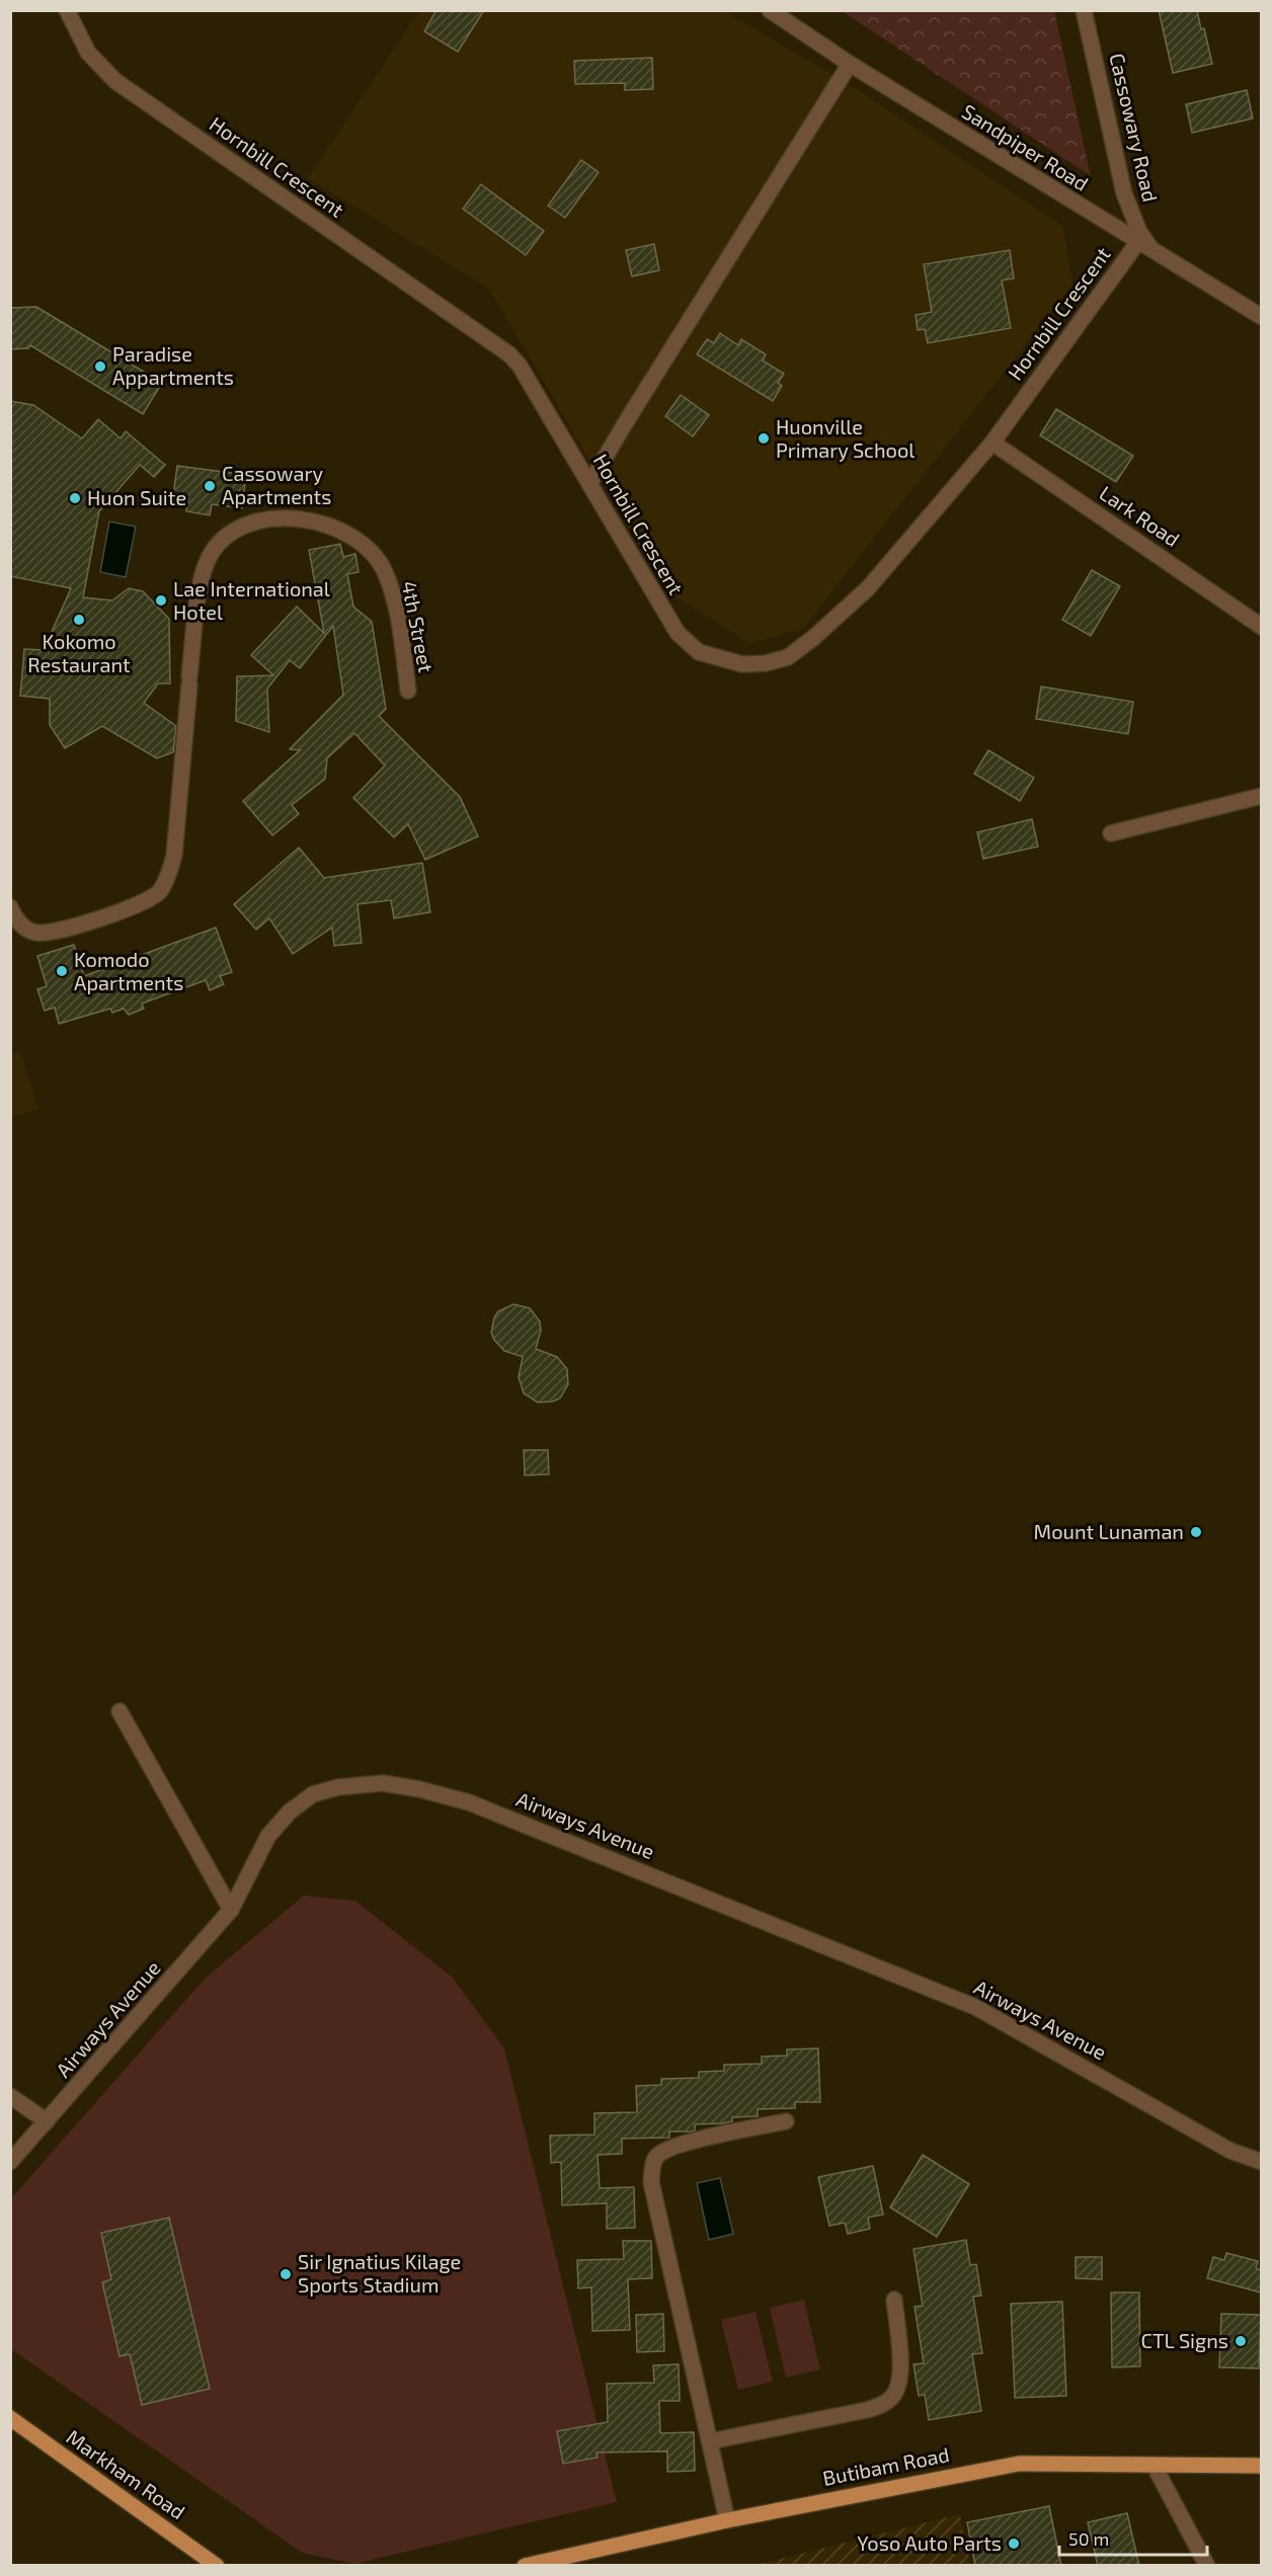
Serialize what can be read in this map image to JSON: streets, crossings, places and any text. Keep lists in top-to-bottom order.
{
  "streets": {
    "main road": ["Butibam Road", "Markham Road"],
    "street": [
      "Cassowary Road",
      "Sandpiper Road",
      "Hornbill Crescent",
      "Lark Road",
      "4th Street",
      "Airways Avenue"
    ]
  },
  "crossings": [
    ["Cassowary Road", "Sandpiper Road"],
    ["Sandpiper Road", "Hornbill Crescent"],
    ["Hornbill Crescent", "Lark Road"]
  ],
  "places": [
    "Paradise Appartments",
    "Huonville Primary School",
    "Cassowary Apartments",
    "Huon Suite",
    "Lae International Hotel",
    "Kokomo Restaurant",
    "Komodo Apartments",
    "Mount Lunaman",
    "Sir Ignatius Kilage Sports Stadium",
    "CTL Signs",
    "Yoso Auto Parts"
  ],
  "scale_bar": "50 m"
}
